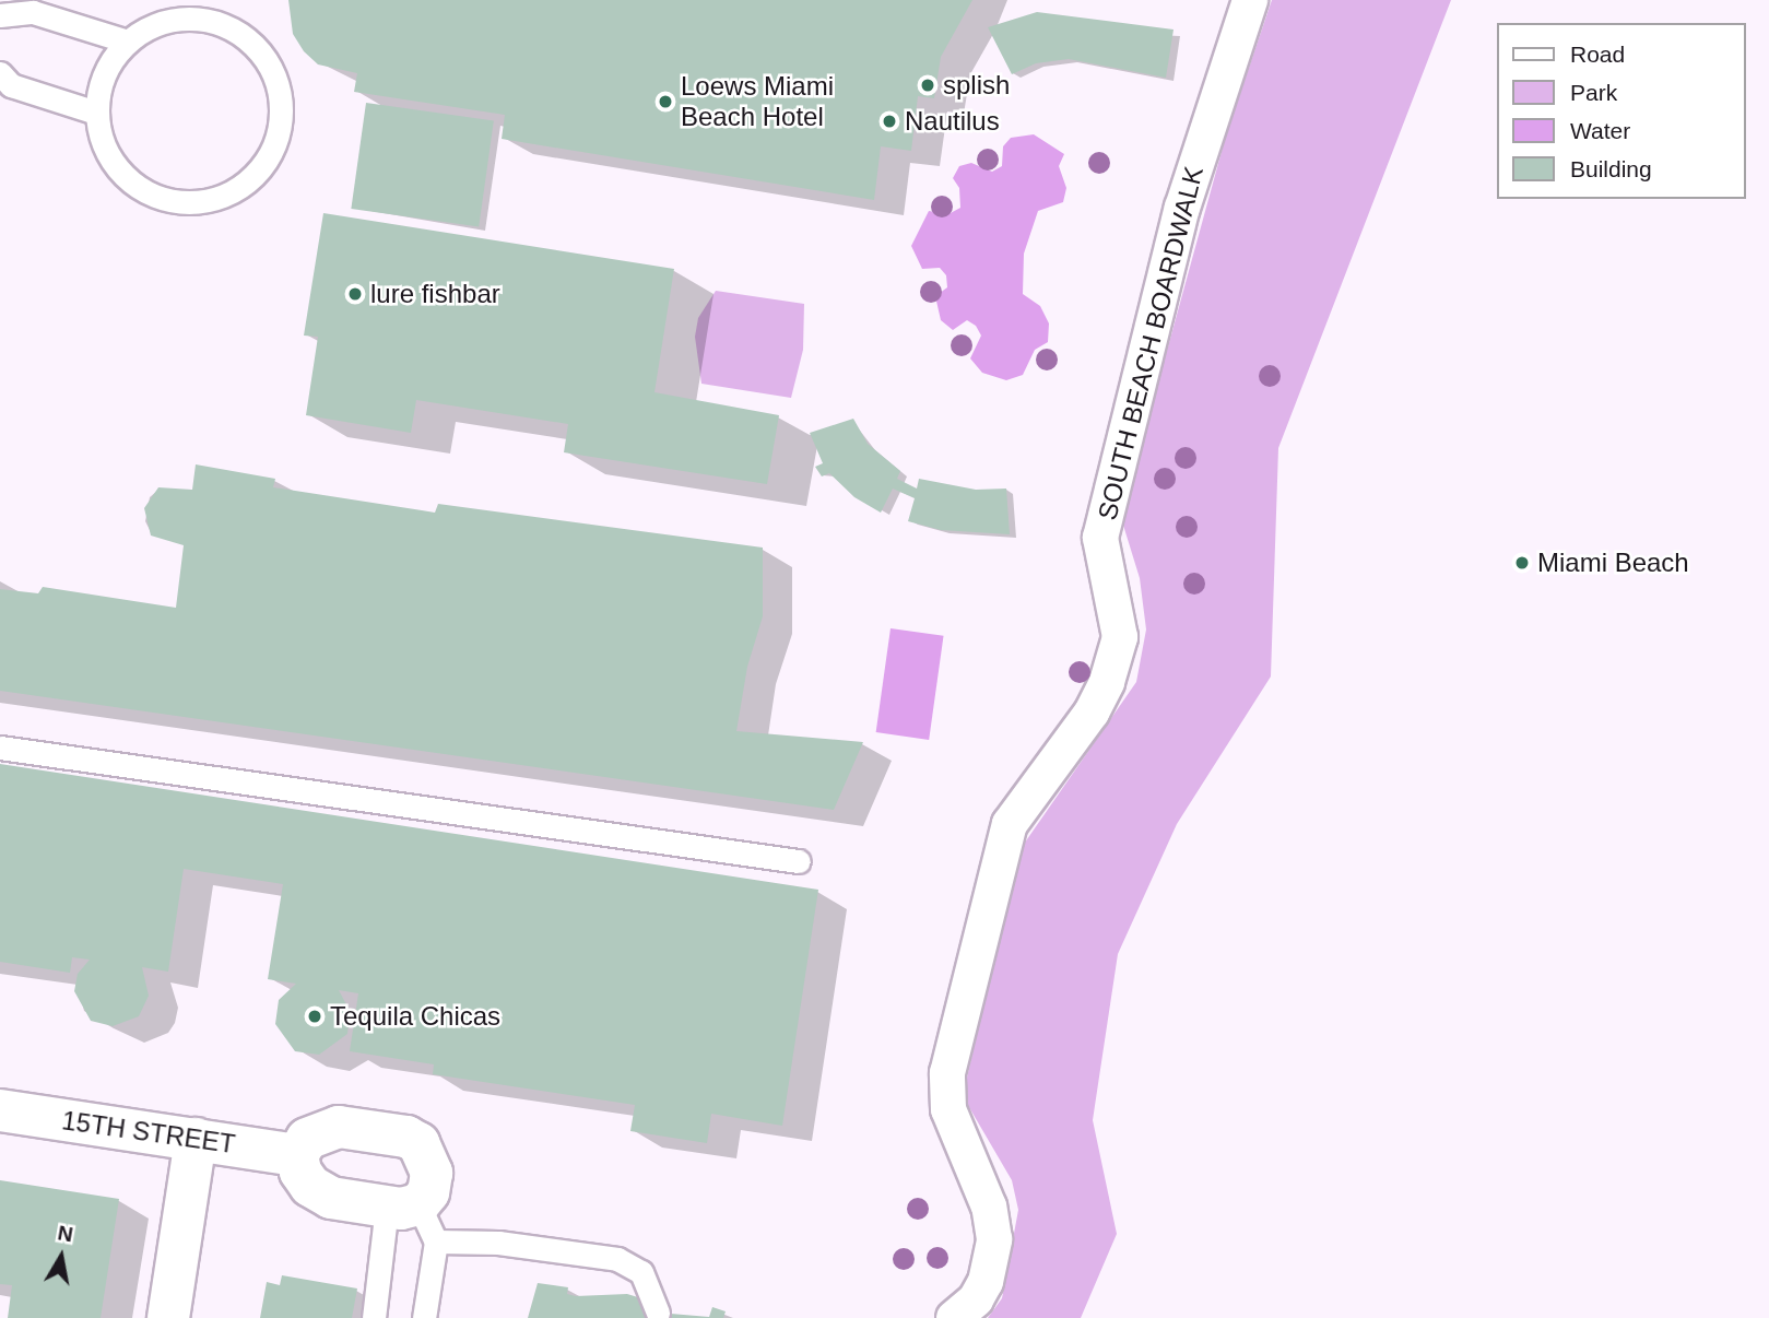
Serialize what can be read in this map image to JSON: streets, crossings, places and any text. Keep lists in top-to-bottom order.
{
  "streets": {
    "street": ["SOUTH BEACH BOARDWALK", "15TH STREET"]
  },
  "places": [
    "splish",
    "Loews Miami Beach Hotel",
    "Nautilus",
    "lure fishbar",
    "Miami Beach",
    "Tequila Chicas"
  ],
  "legend": [
    "Road",
    "Park",
    "Water",
    "Building"
  ],
  "north": "top"
}
